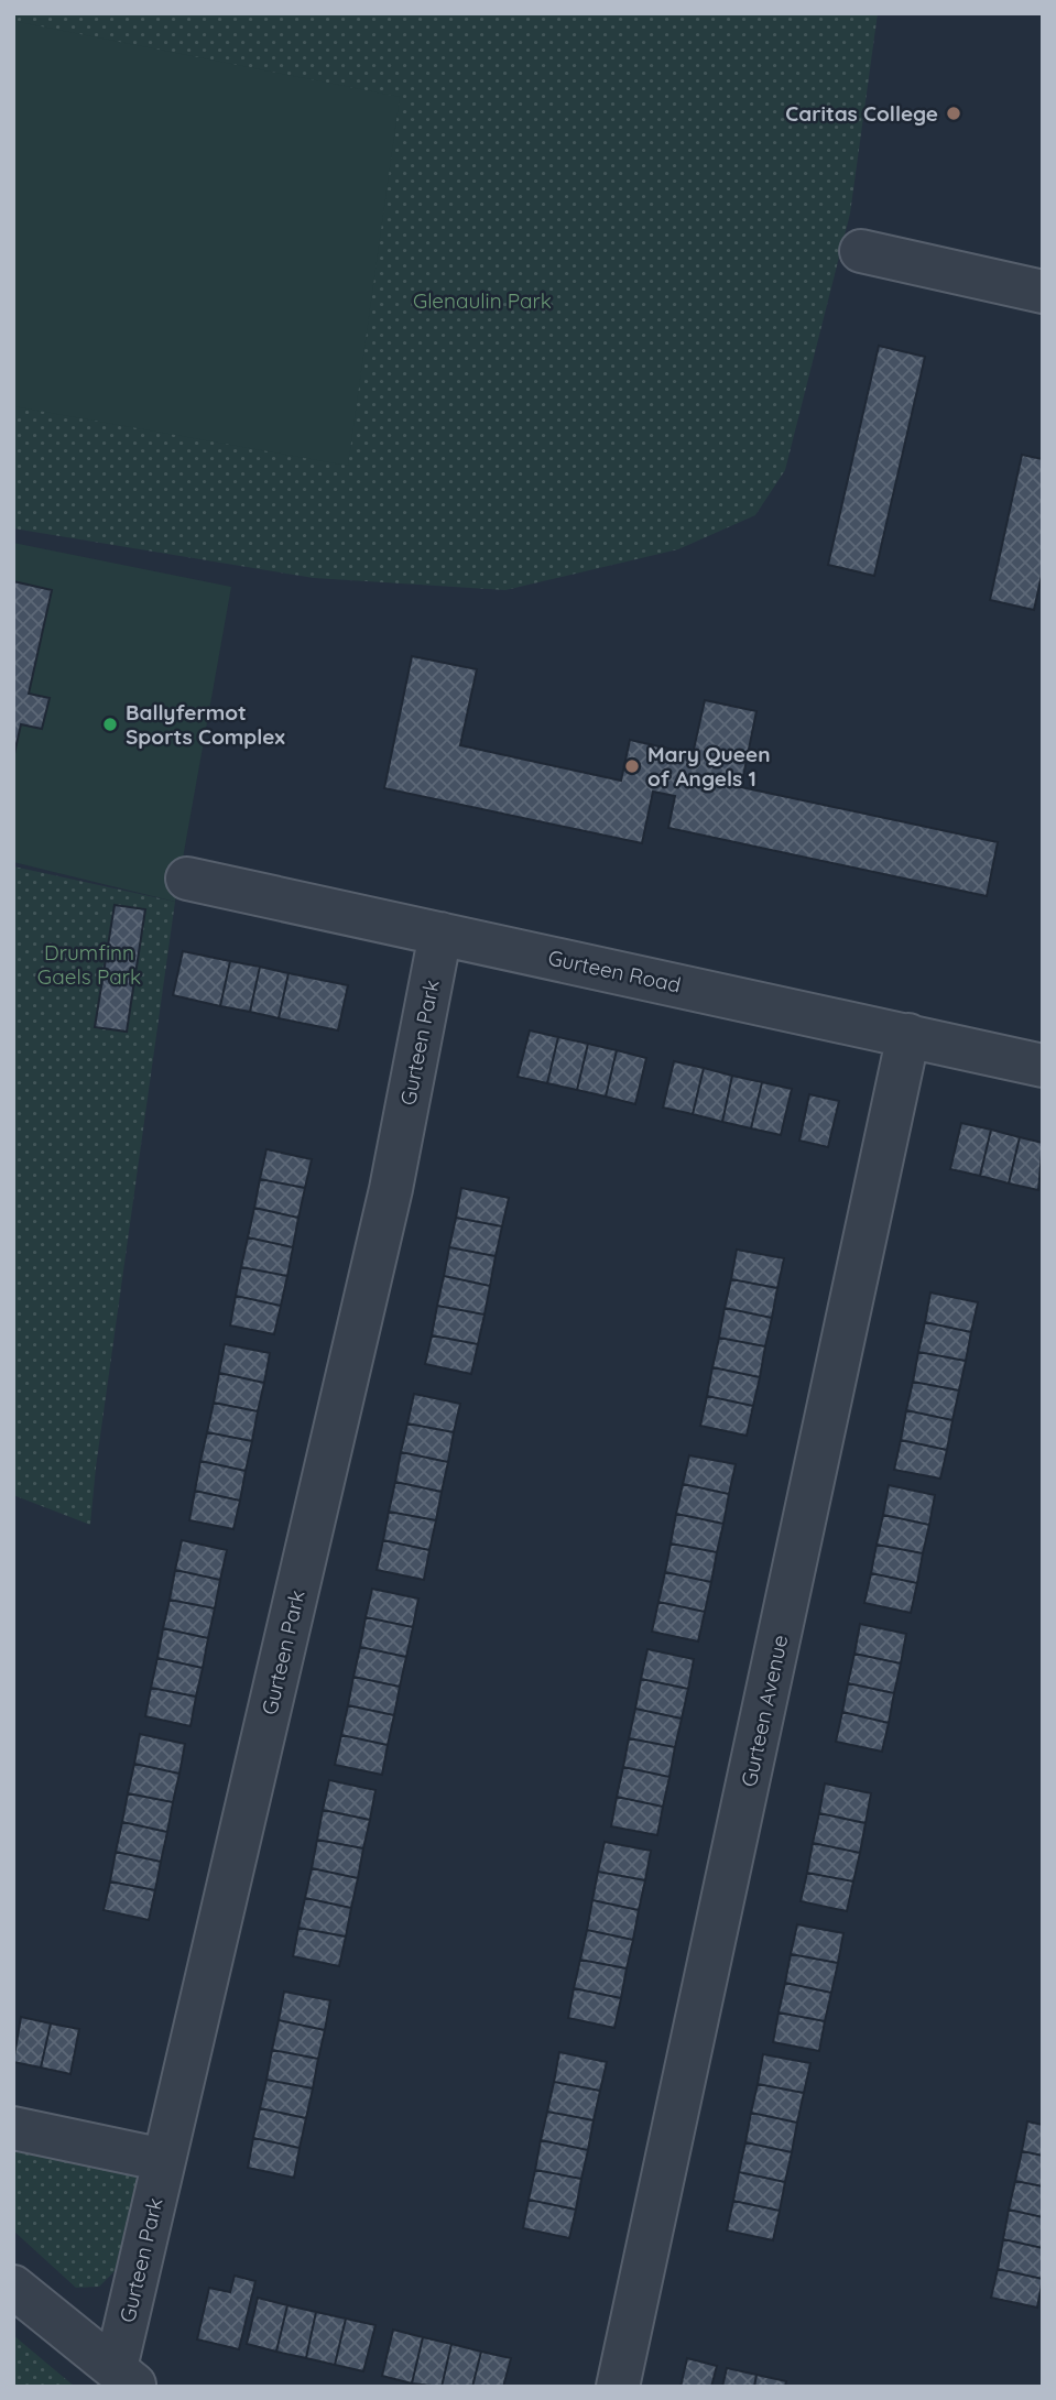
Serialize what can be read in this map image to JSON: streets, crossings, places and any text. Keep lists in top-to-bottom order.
{
  "streets": {
    "street": ["Gurteen Road", "Gurteen Park", "Gurteen Avenue"]
  },
  "crossings": [
    ["Gurteen Road", "Gurteen Park"],
    ["Gurteen Road", "Gurteen Avenue"]
  ],
  "parks": ["Glenaulin Park", "Drumfinn Gaels Park"],
  "places": ["Caritas College", "Ballyfermot Sports Complex", "Mary Queen of Angels 1"]
}
